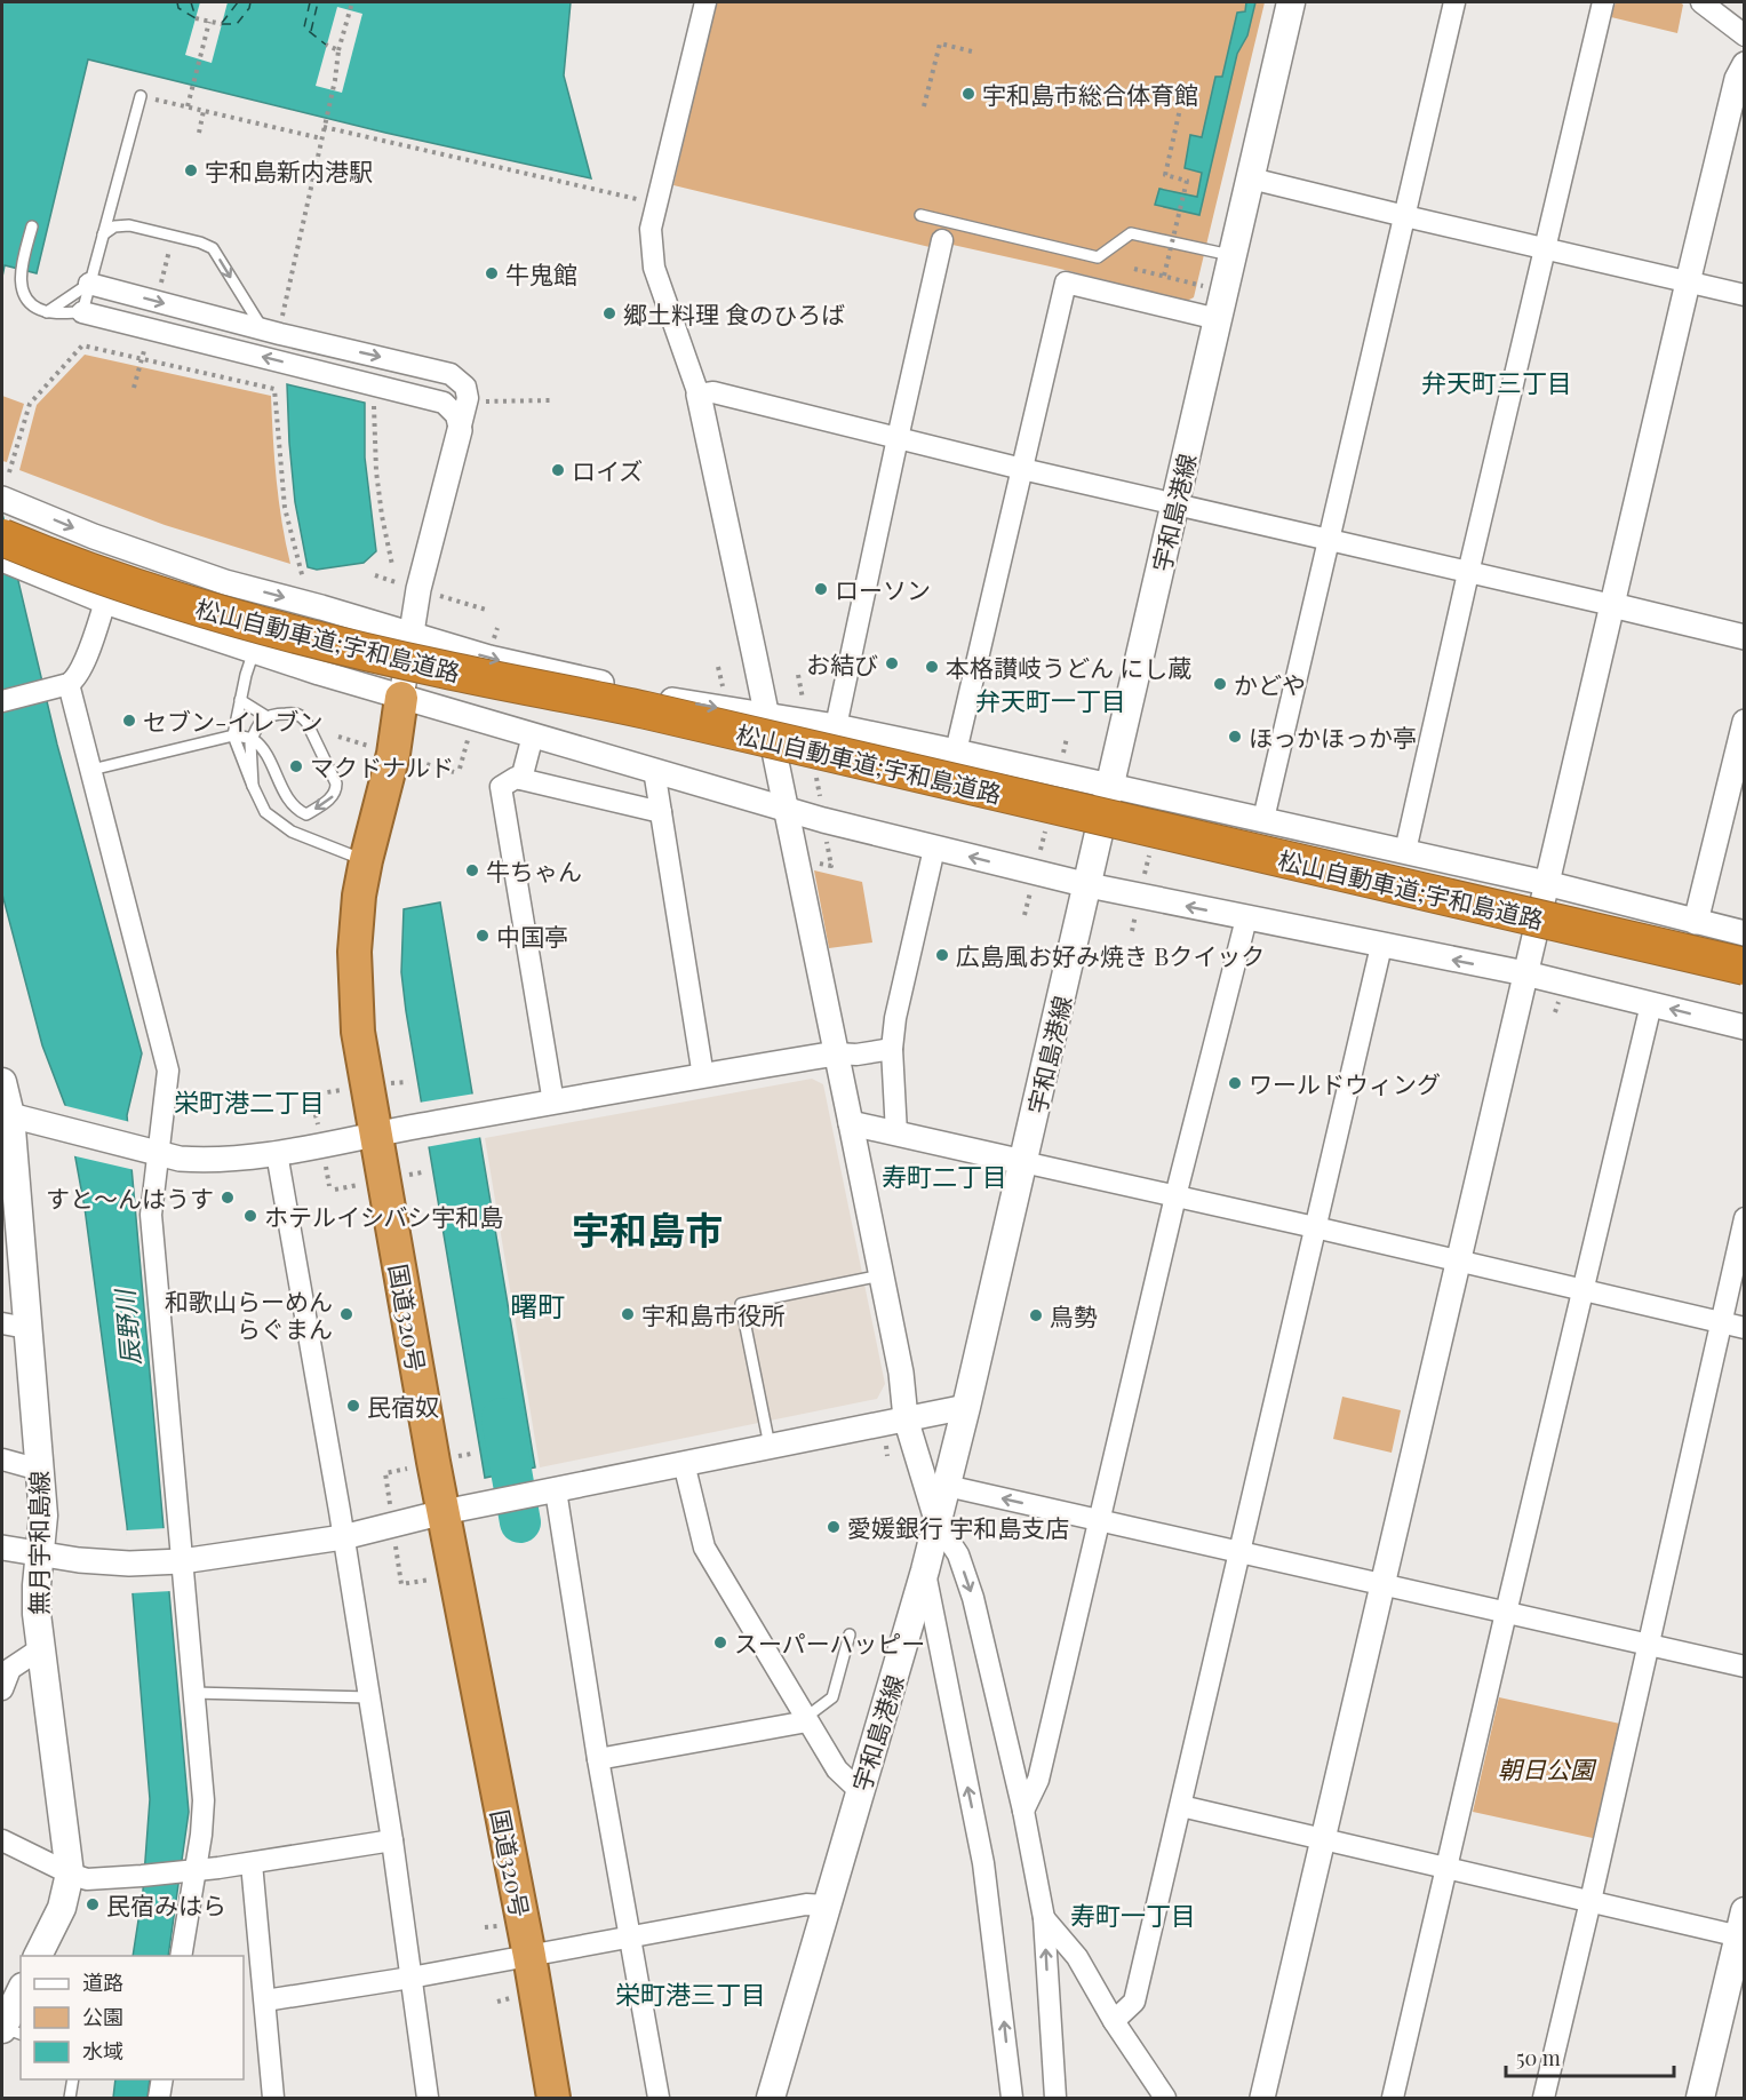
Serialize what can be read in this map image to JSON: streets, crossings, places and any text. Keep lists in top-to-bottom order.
{
  "streets": {
    "highway": ["松山自動車道;宇和島道路", "国道320号"],
    "main road": ["宇和島港線", "無月宇和島線"]
  },
  "districts": [
    "弁天町三丁目",
    "弁天町一丁目",
    "栄町港二丁目",
    "寿町二丁目",
    "宇和島市",
    "曙町",
    "寿町一丁目",
    "栄町港三丁目"
  ],
  "water": ["辰野川"],
  "parks": ["朝日公園"],
  "places": [
    "宇和島市総合体育館",
    "宇和島新内港駅",
    "牛鬼館",
    "郷土料理 食のひろば",
    "ロイズ",
    "ローソン",
    "お結び",
    "本格讃岐うどん にし蔵",
    "かどや",
    "セブン-イレブン",
    "ほっかほっか亭",
    "マクドナルド",
    "牛ちゃん",
    "中国亭",
    "広島風お好み焼き Bクイック",
    "ワールドウィング",
    "すと～んはうす",
    "ホテルイシバシ宇和島",
    "和歌山らーめん らぐまん",
    "宇和島市役所",
    "鳥勢",
    "民宿奴",
    "愛媛銀行 宇和島支店",
    "スーパーハッピー",
    "民宿みはら"
  ],
  "legend": ["道路", "公園", "水域"],
  "scale_bar": "50 m"
}
